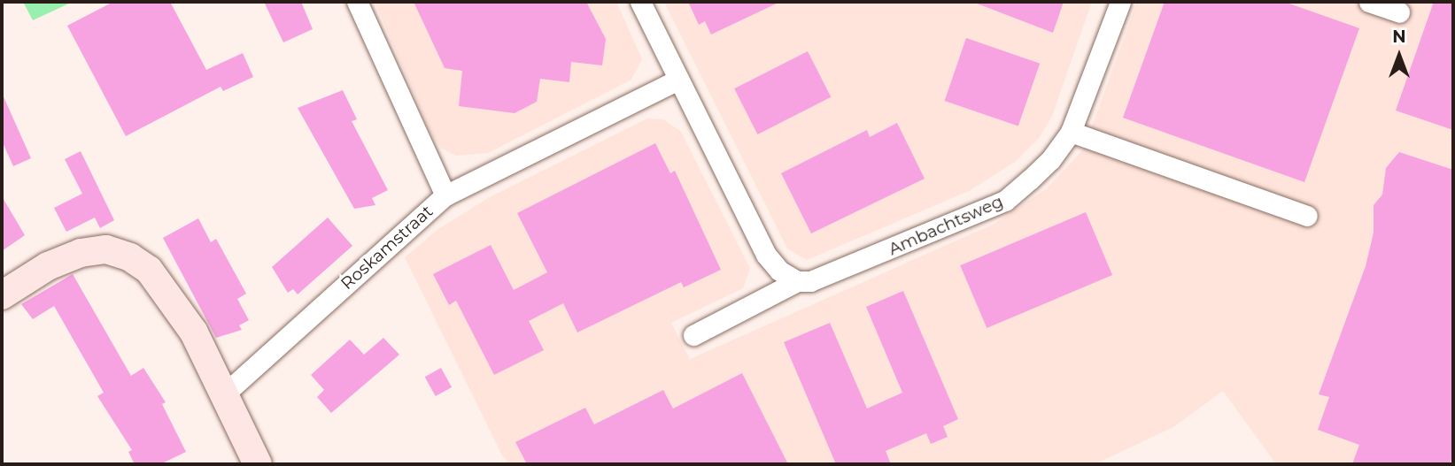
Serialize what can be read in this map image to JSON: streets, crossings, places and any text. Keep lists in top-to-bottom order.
{
  "streets": {
    "street": ["Ambachtsweg", "Roskamstraat"]
  },
  "north": "top"
}
